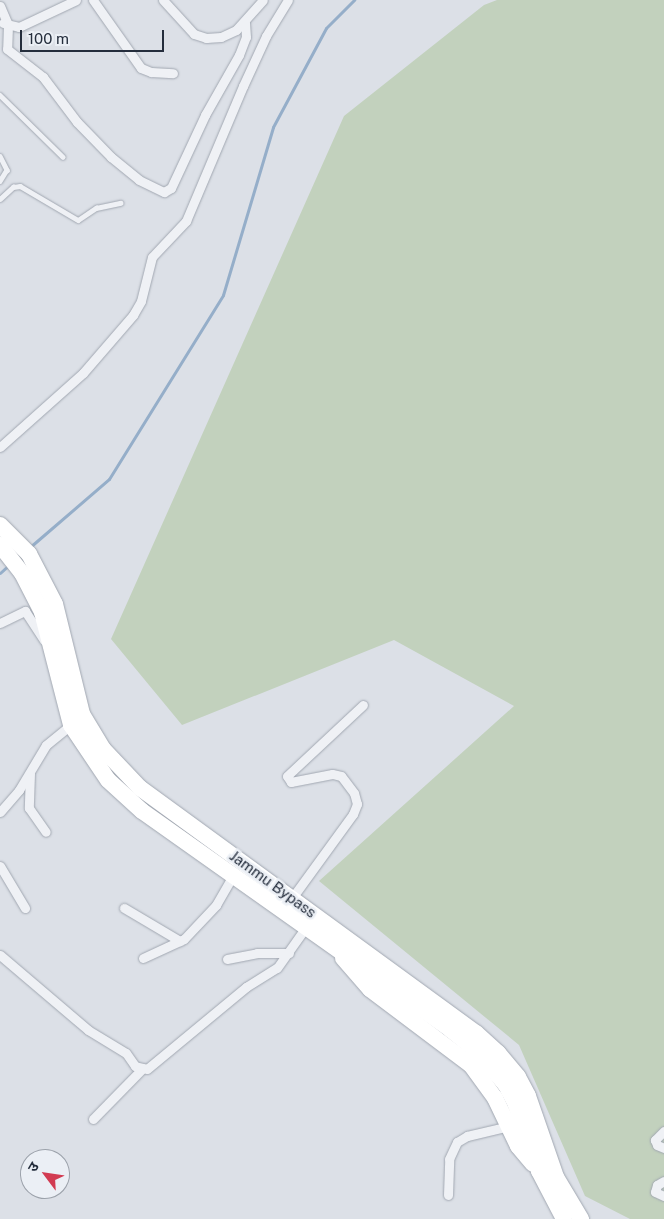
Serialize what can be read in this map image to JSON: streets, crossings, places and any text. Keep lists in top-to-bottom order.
{
  "streets": {
    "highway": ["Jammu Bypass"]
  },
  "scale_bar": "100 m",
  "north": "top left"
}
